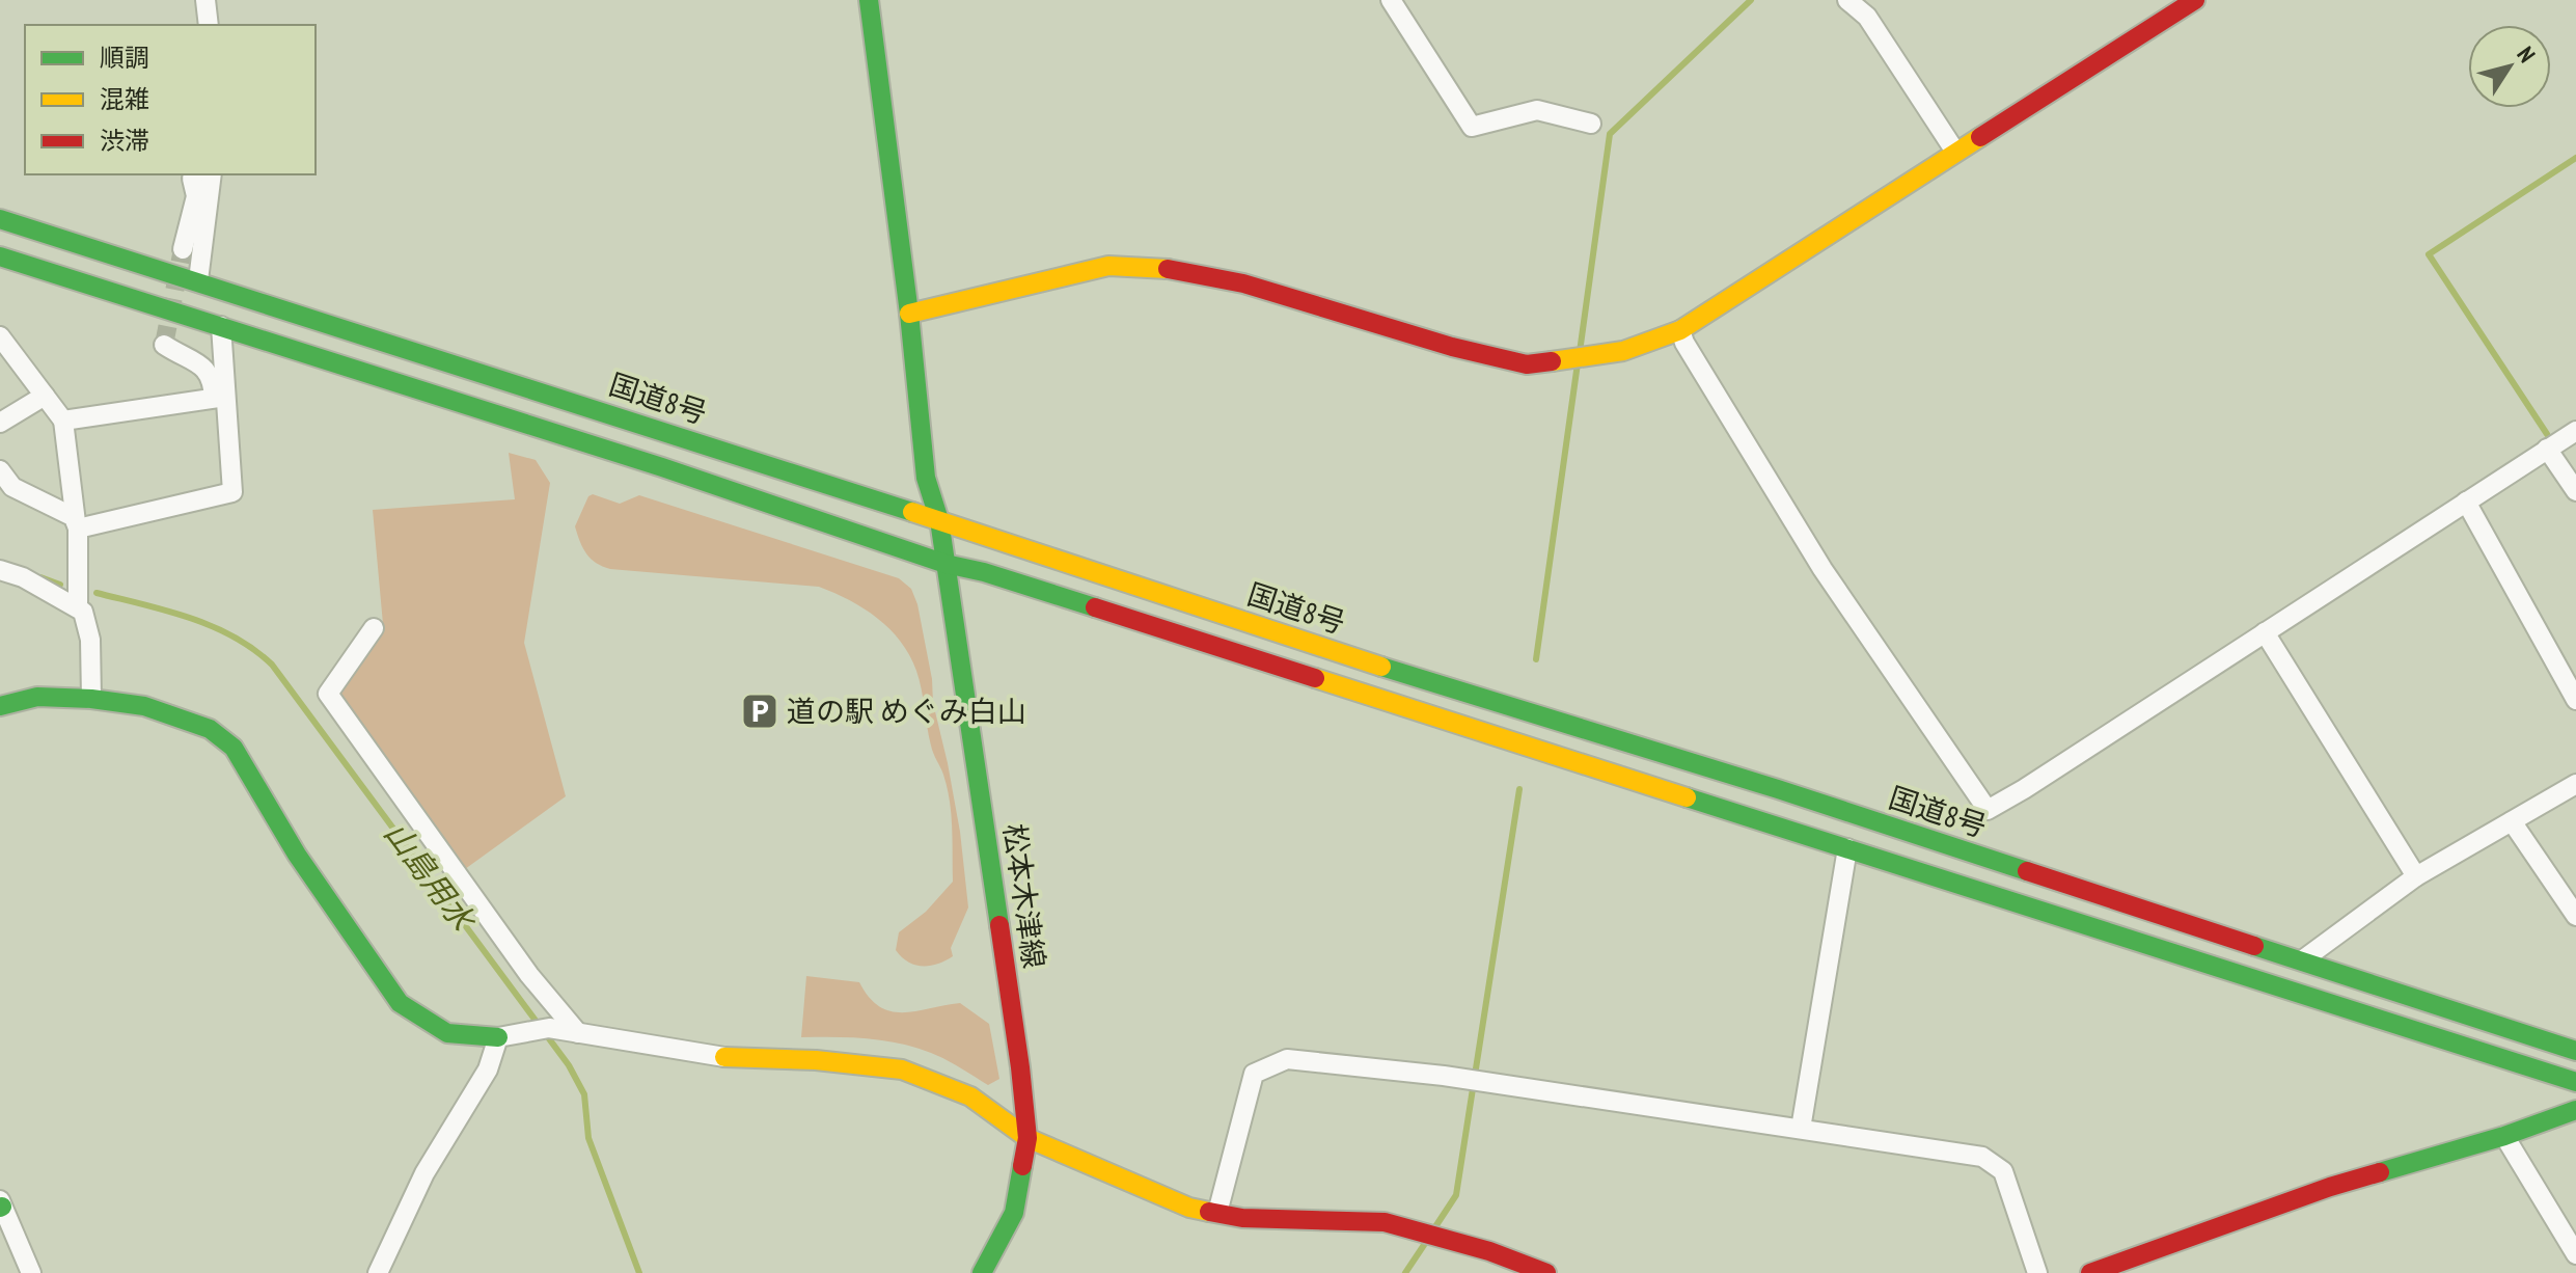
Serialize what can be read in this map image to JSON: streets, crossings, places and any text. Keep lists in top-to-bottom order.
{
  "streets": {
    "main road": ["国道8号", "松本木津線"]
  },
  "crossings": [
    ["国道8号", "松本木津線"]
  ],
  "water": ["山島用水"],
  "places": {
    "parking": ["道の駅 めぐみ白山"]
  },
  "legend": ["順調", "混雑", "渋滞"],
  "north": "top right"
}
